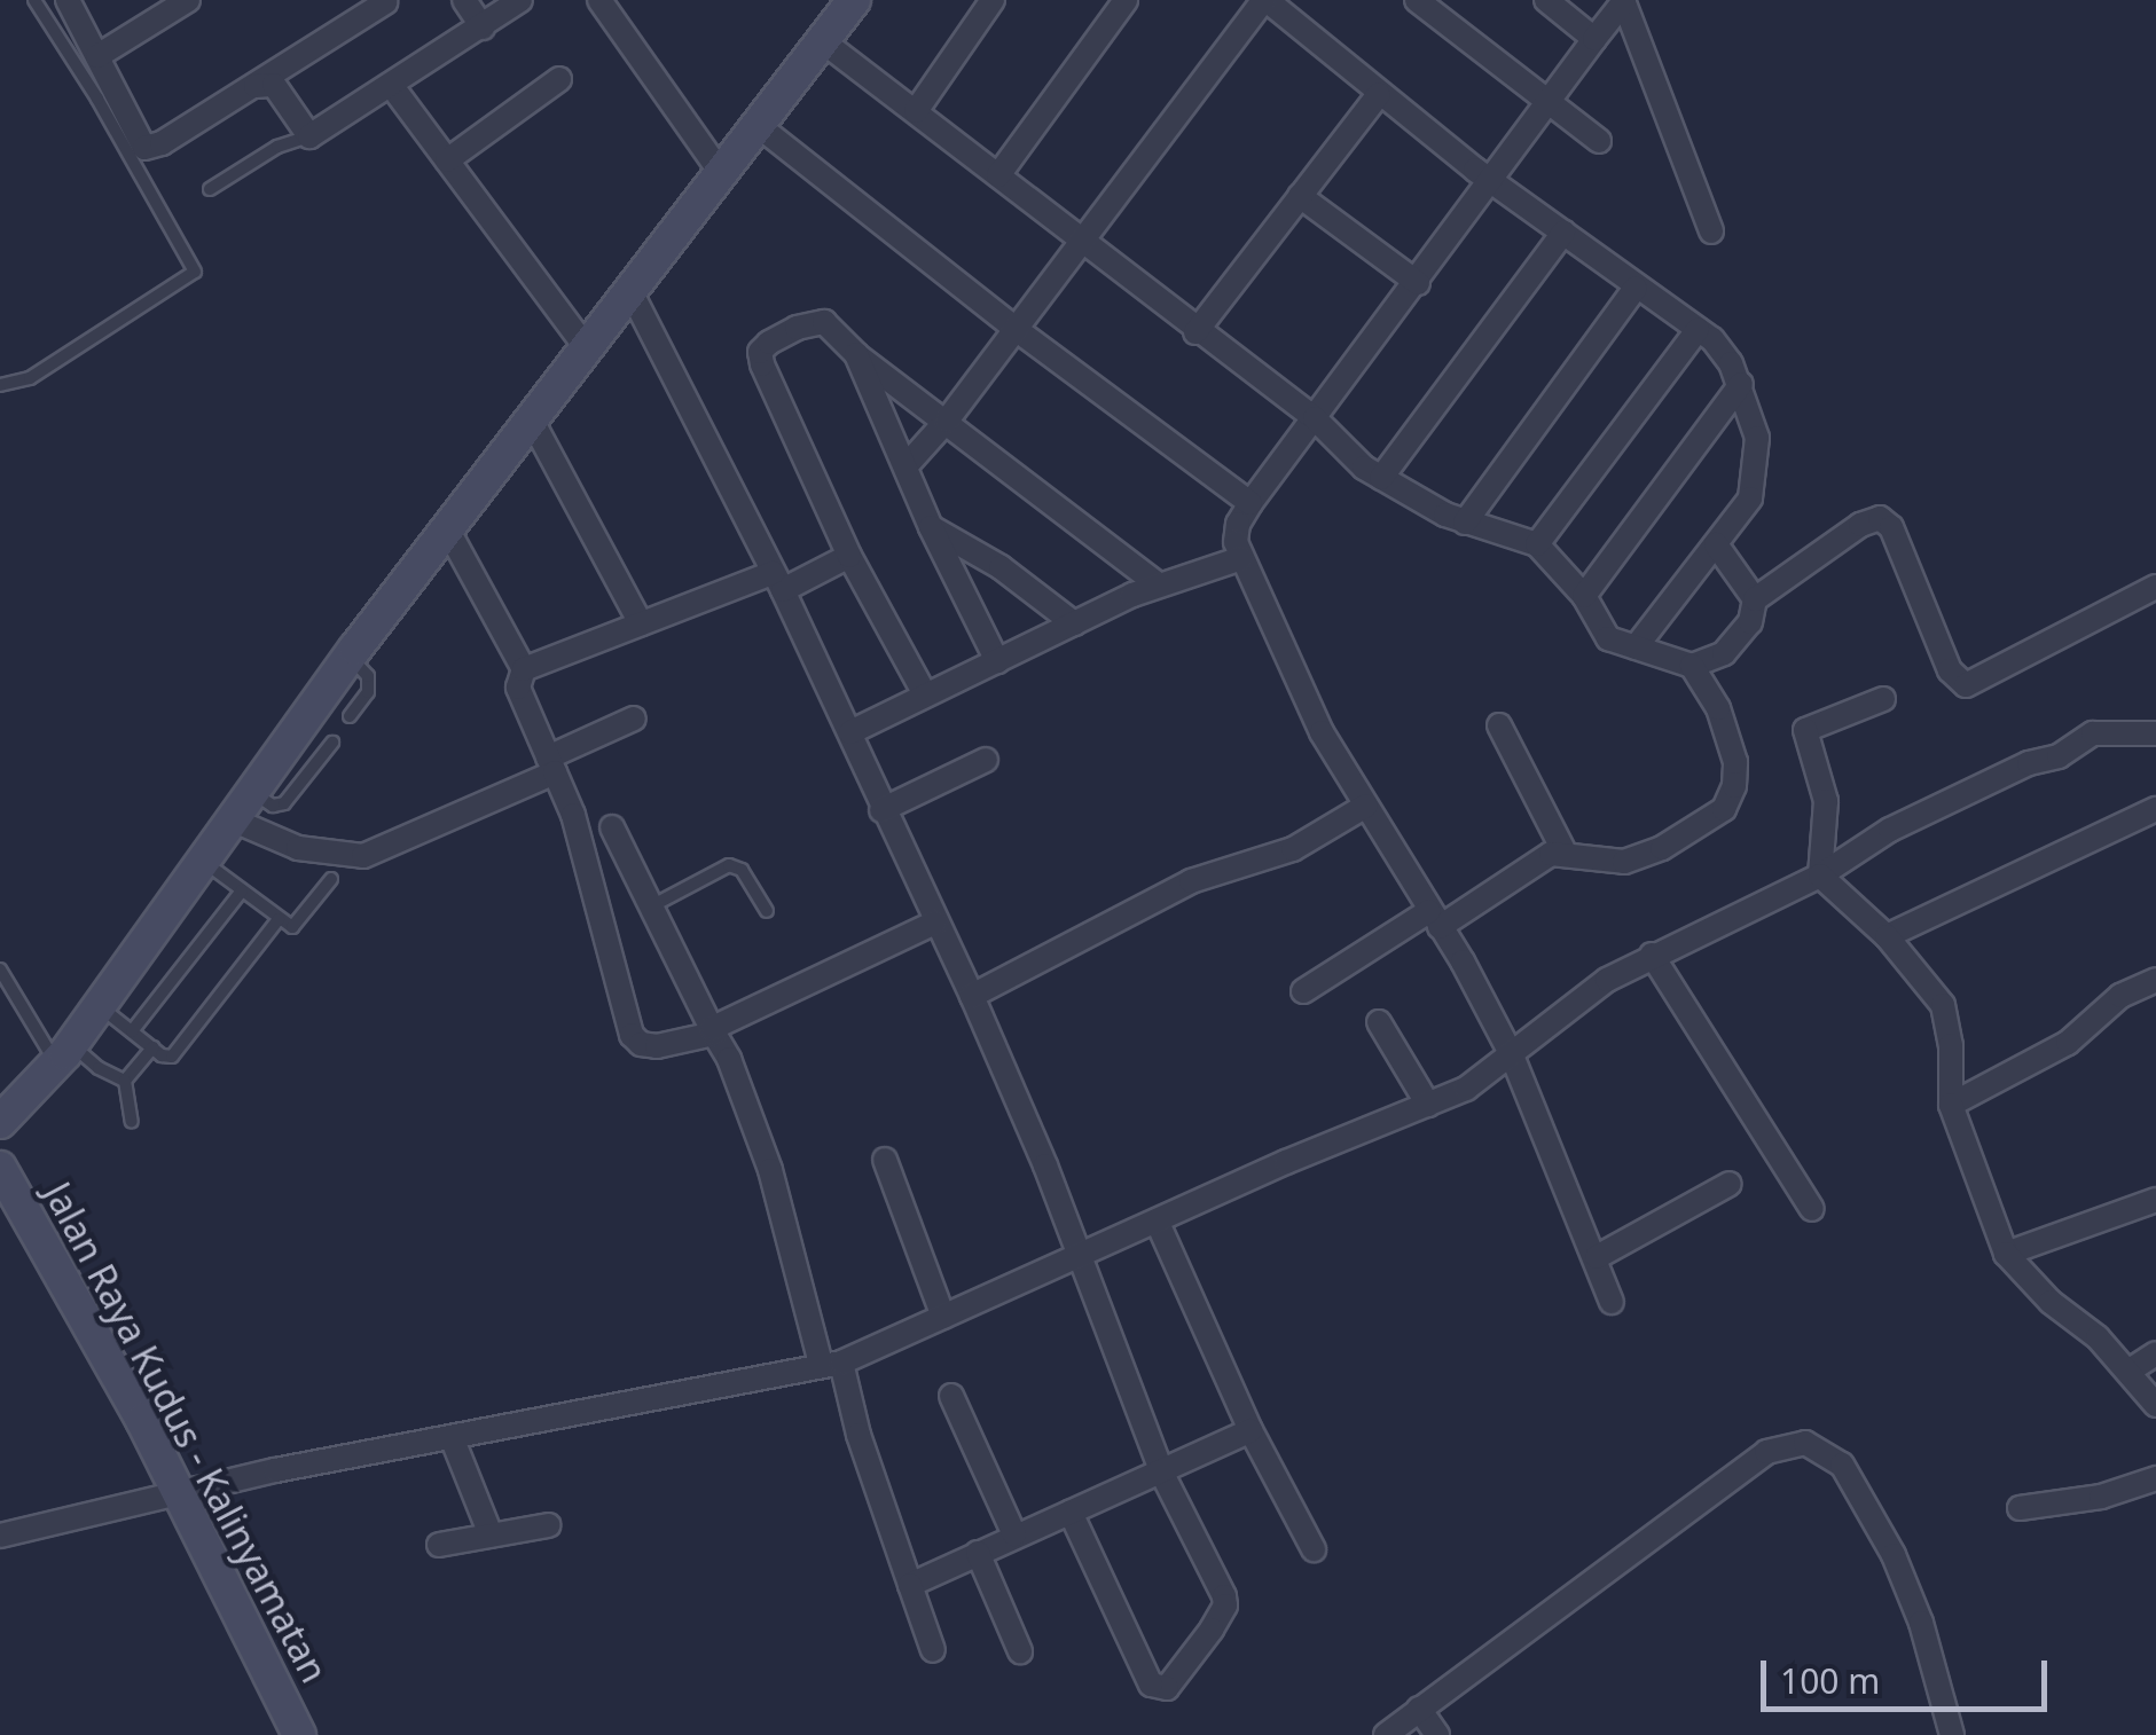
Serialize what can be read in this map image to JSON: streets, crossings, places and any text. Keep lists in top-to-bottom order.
{
  "streets": {
    "street": ["Jalan Raya Kudus - Kalinyamatan"]
  },
  "scale_bar": "100 m"
}
